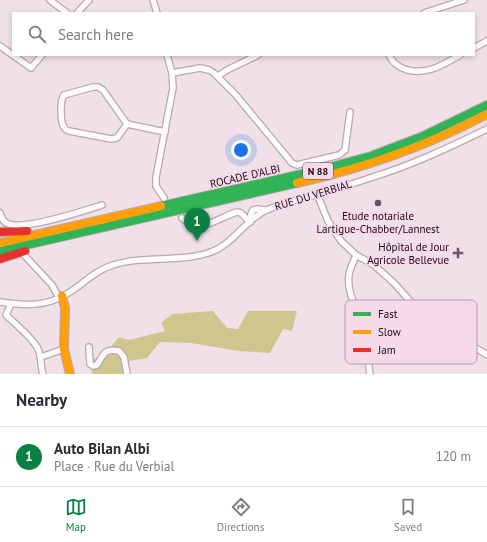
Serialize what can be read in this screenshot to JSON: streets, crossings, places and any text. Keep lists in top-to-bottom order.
{
  "streets": {
    "main road": ["N 88", "ROCADE D'ALBI"],
    "street": ["RUE DU VERBIAL"]
  },
  "places": {
    "other": ["Etude notariale Lartigue-Chabber/Lannest"],
    "health": ["Hôpital de Jour Agricole Bellevue"]
  },
  "legend": ["Fast", "Slow", "Jam"],
  "page": {
    "search": "Search here",
    "pins": "1",
    "heading": "Nearby",
    "list": [
      {
        "mark": "1",
        "name": "Auto Bilan Albi",
        "note": "Place · Rue du Verbial",
        "value": "120 m"
      }
    ],
    "nav": ["Map", "Directions", "Saved"]
  }
}
